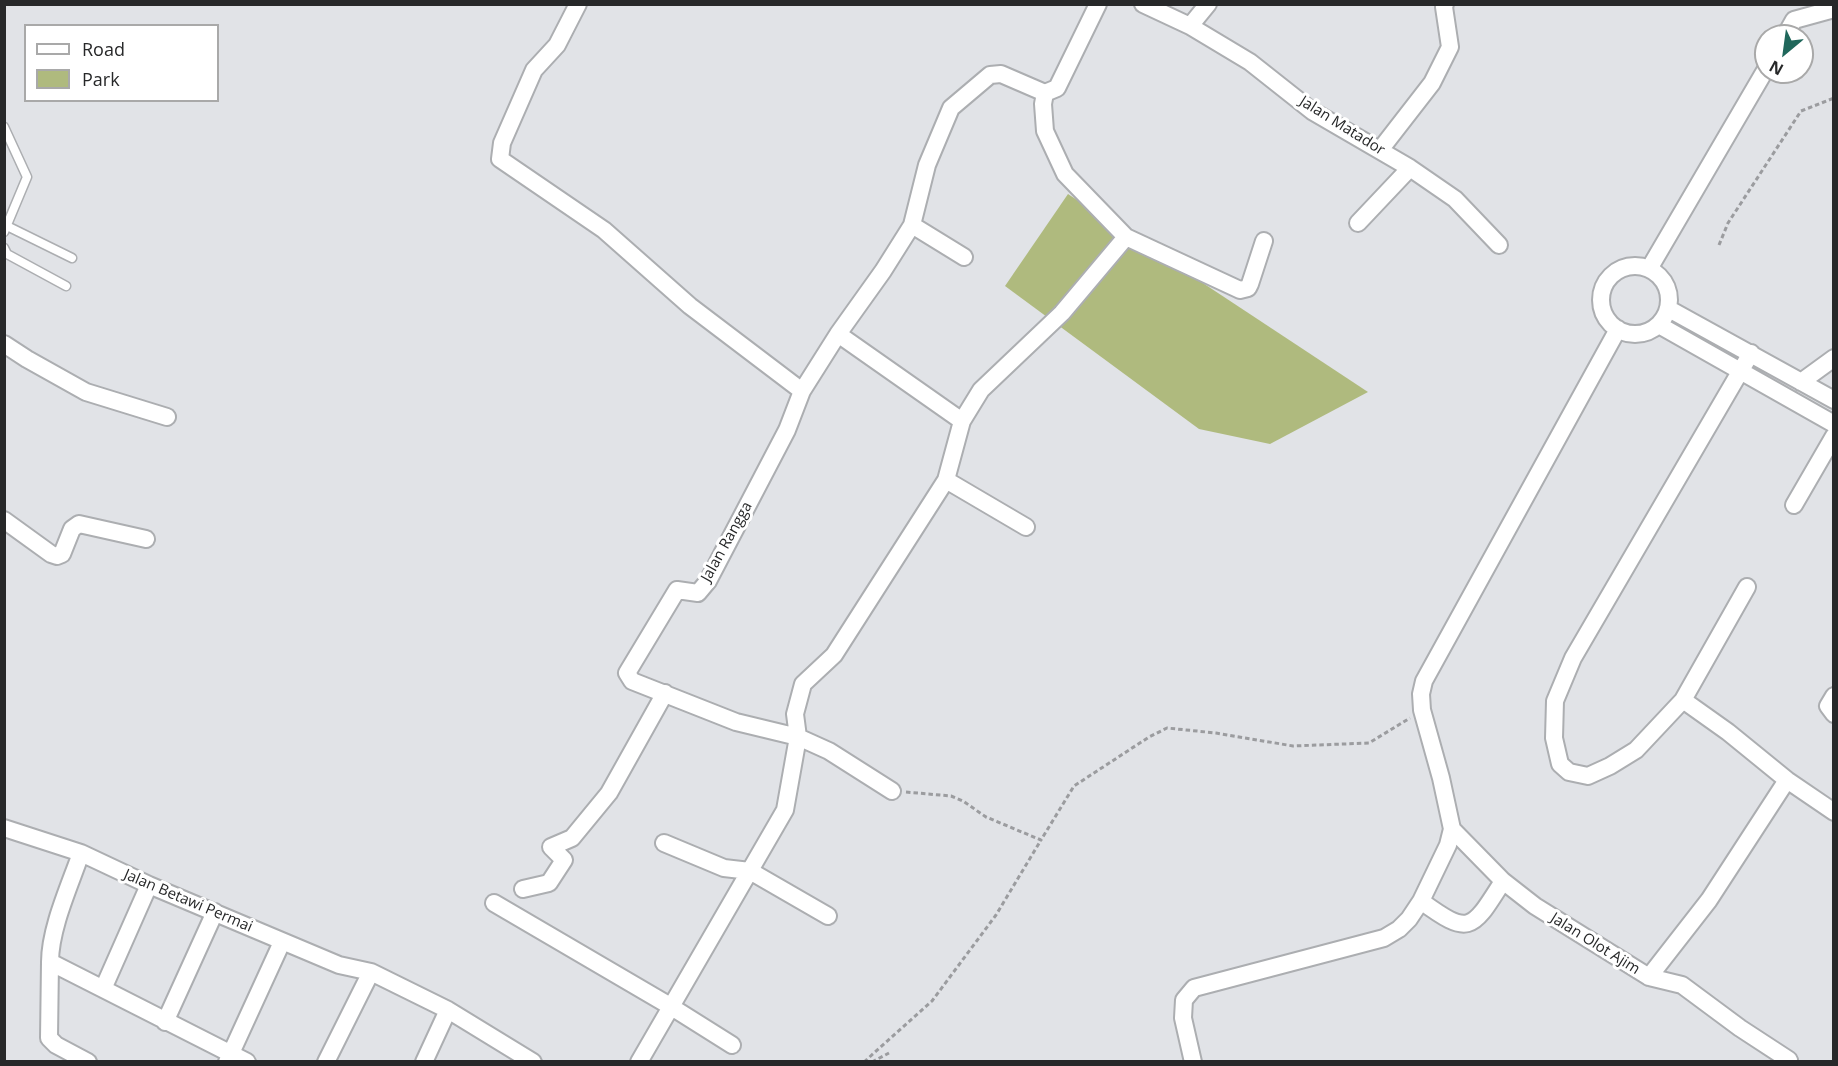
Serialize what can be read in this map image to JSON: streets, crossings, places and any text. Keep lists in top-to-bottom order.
{
  "streets": {
    "street": [
      "Jalan Matador",
      "Jalan Rangga",
      "Jalan Betawi Permai",
      "Jalan Olot Ajim"
    ]
  },
  "legend": ["Road", "Park"],
  "north": "bottom left"
}
